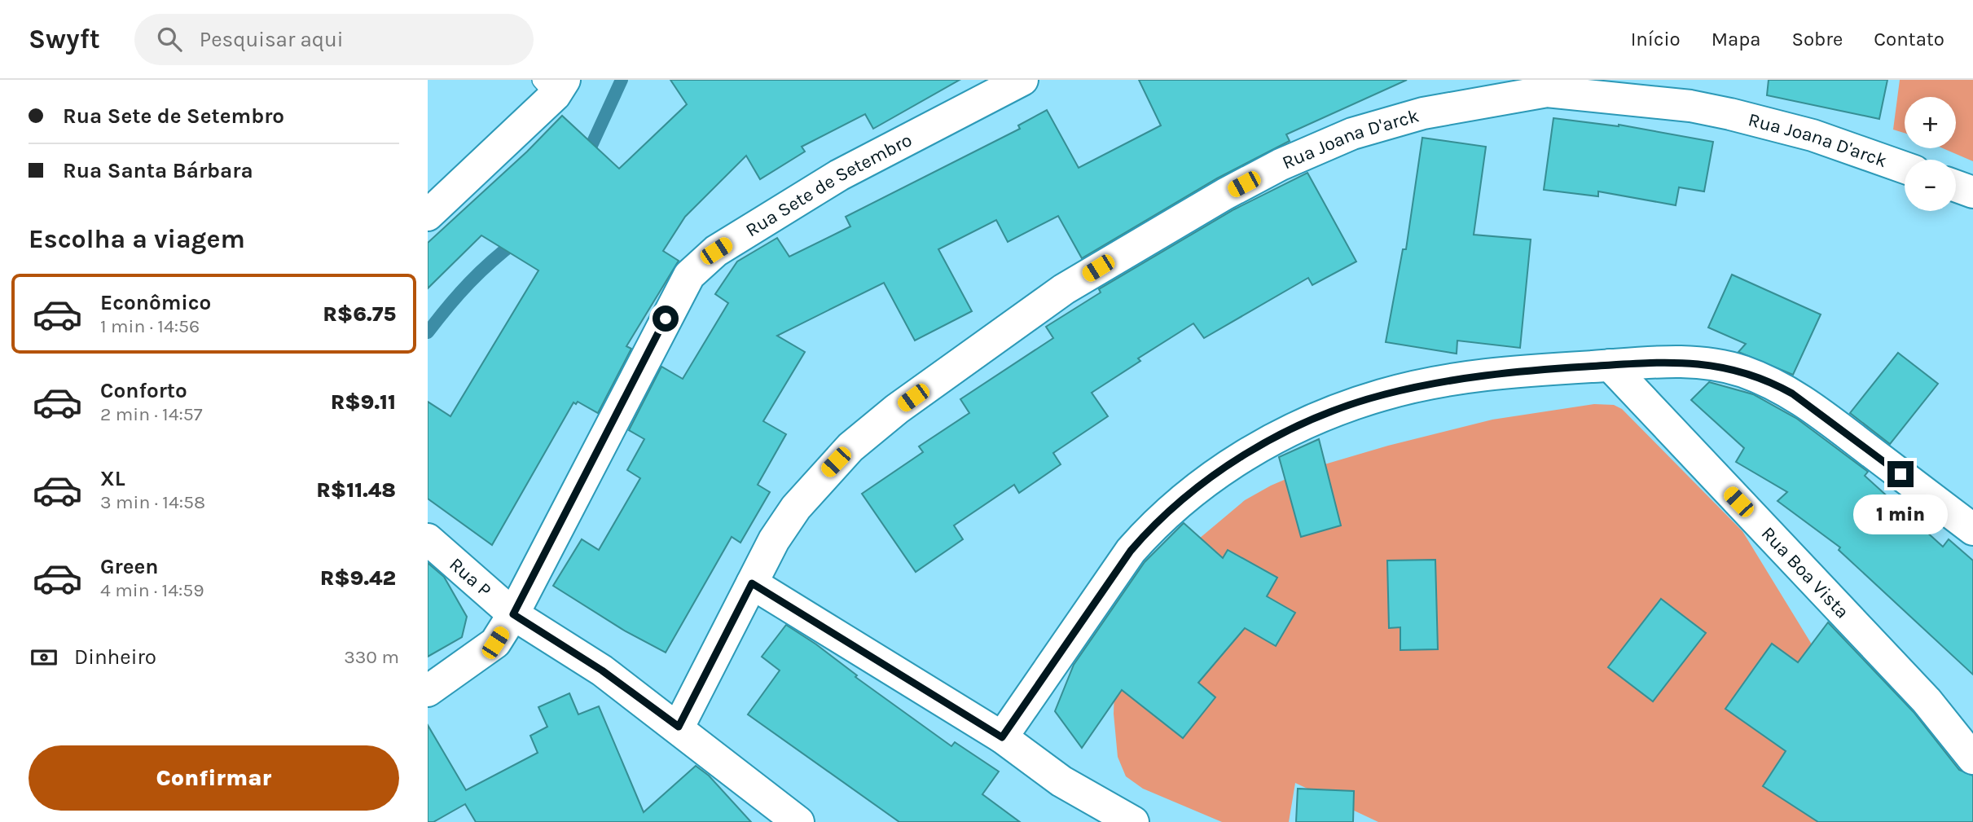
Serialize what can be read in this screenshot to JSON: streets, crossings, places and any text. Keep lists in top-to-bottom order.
{
  "streets": {
    "street": [
      "Rua Joana D'arck",
      "Rua Sete de Setembro",
      "Rua Boa Vista",
      "Rua P"
    ]
  },
  "crossings": [
    ["Rua Joana D'arck", "Rua P"],
    ["Rua Sete de Setembro", "Rua P"]
  ],
  "page": {
    "header": "Swyft",
    "search": "Pesquisar aqui",
    "nav": [
      "Início",
      "Mapa",
      "Sobre",
      "Contato"
    ],
    "banner": ["Rua Sete de Setembro", "Rua Santa Bárbara"],
    "map_buttons": ["+", "−"],
    "heading": "Escolha a viagem",
    "list": [
      {
        "name": "Econômico",
        "note": "1 min · 14:56",
        "value": "R$6.75"
      },
      {
        "name": "Conforto",
        "note": "2 min · 14:57",
        "value": "R$9.11"
      },
      {
        "name": "XL",
        "note": "3 min · 14:58",
        "value": "R$11.48"
      },
      {
        "name": "Green",
        "note": "4 min · 14:59",
        "value": "R$9.42"
      }
    ],
    "bubble": "1 min",
    "pay": ["Dinheiro", "330 m"],
    "buttons": "Confirmar"
  }
}
